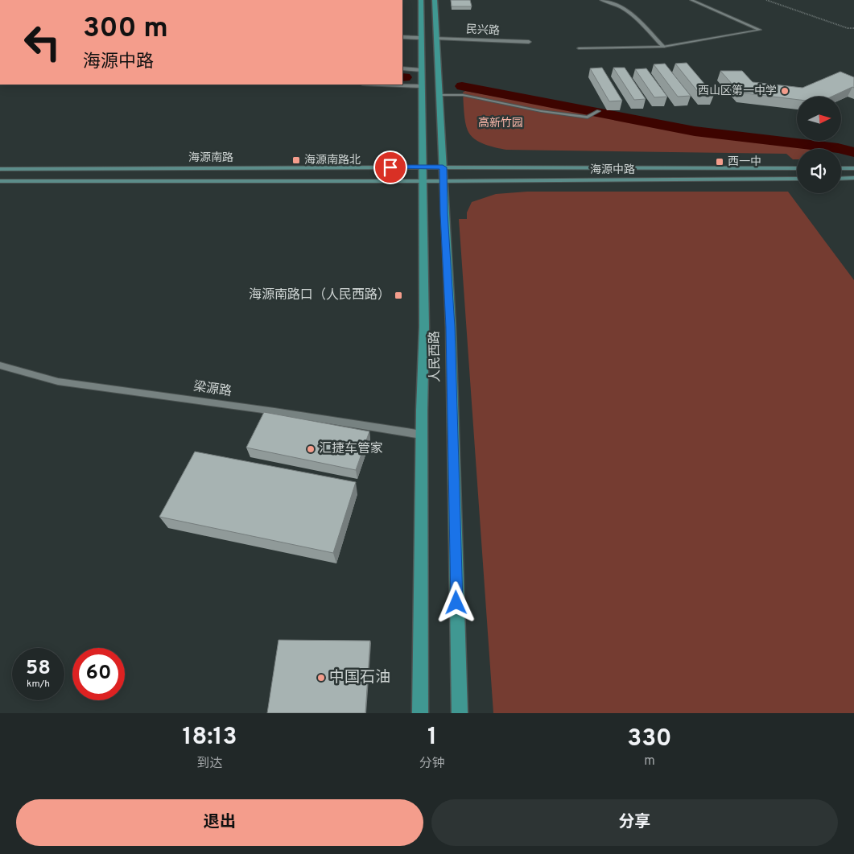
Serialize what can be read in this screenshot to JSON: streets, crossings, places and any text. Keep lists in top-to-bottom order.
{
  "streets": {
    "main road": ["海源南路", "海源中路", "人民西路"],
    "street": ["民兴路", "梁源路"]
  },
  "crossings": [
    ["民兴路", "人民西路"],
    ["海源南路", "海源中路"],
    ["海源南路", "人民西路"],
    ["海源中路", "人民西路"],
    ["人民西路", "梁源路"]
  ],
  "parks": ["高新竹园"],
  "places": {
    "other": ["西山区第一中学", "汇捷车管家", "中国石油"],
    "transit": ["海源南路北", "西一中", "海源南路口（人民西路）"]
  },
  "north": "right",
  "page": {
    "turn": ["300 m", "海源中路"],
    "speed": "58 km/h",
    "limit": "60",
    "eta": [
      "18:13",
      "到达",
      "1",
      "分钟",
      "330",
      "m"
    ],
    "buttons": ["退出", "分享"]
  }
}
